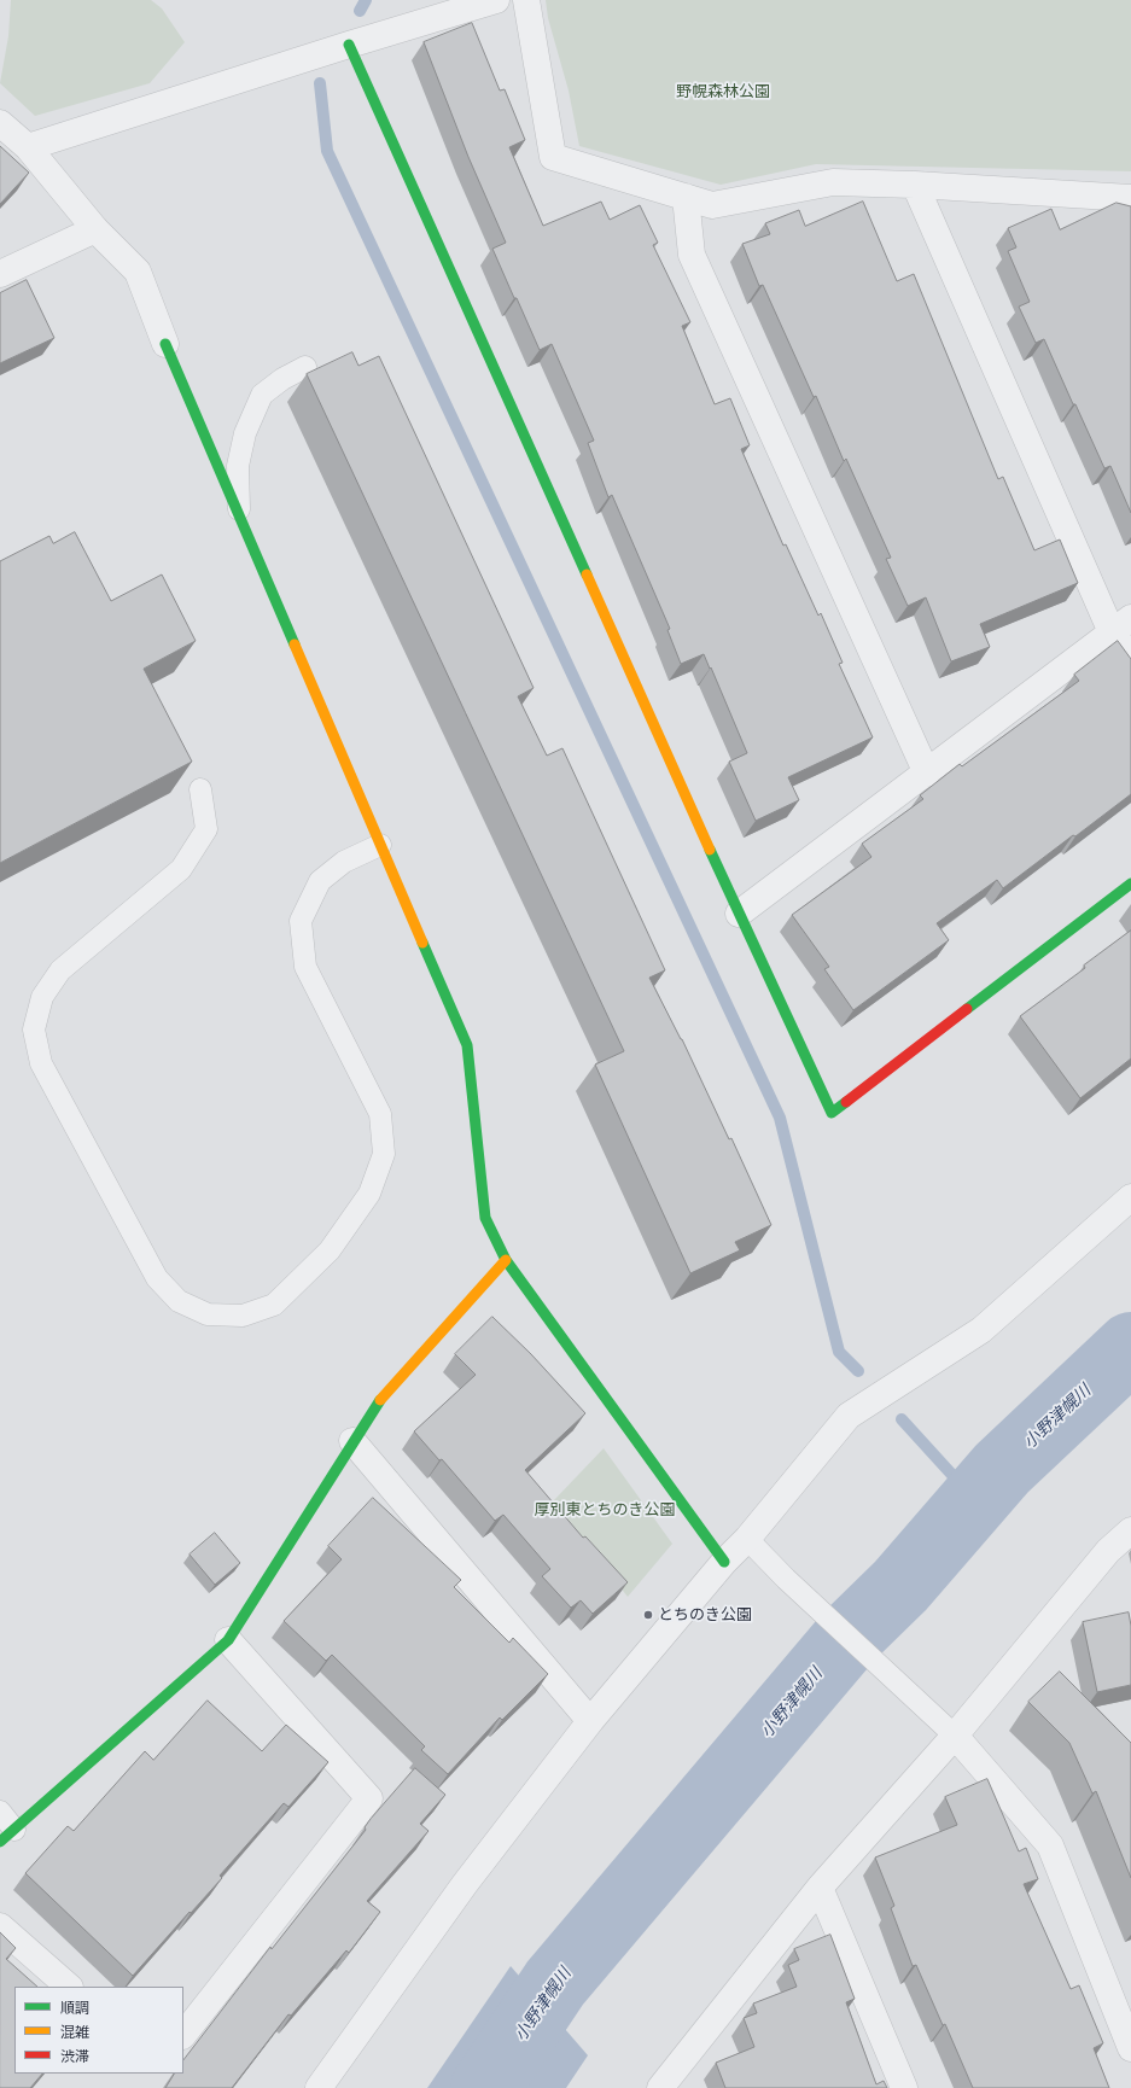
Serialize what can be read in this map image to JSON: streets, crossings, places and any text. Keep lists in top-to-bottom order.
{
  "water": ["小野津幌川"],
  "parks": ["野幌森林公園", "厚別東とちのき公園"],
  "places": ["とちのき公園"],
  "legend": ["順調", "混雑", "渋滞"]
}
